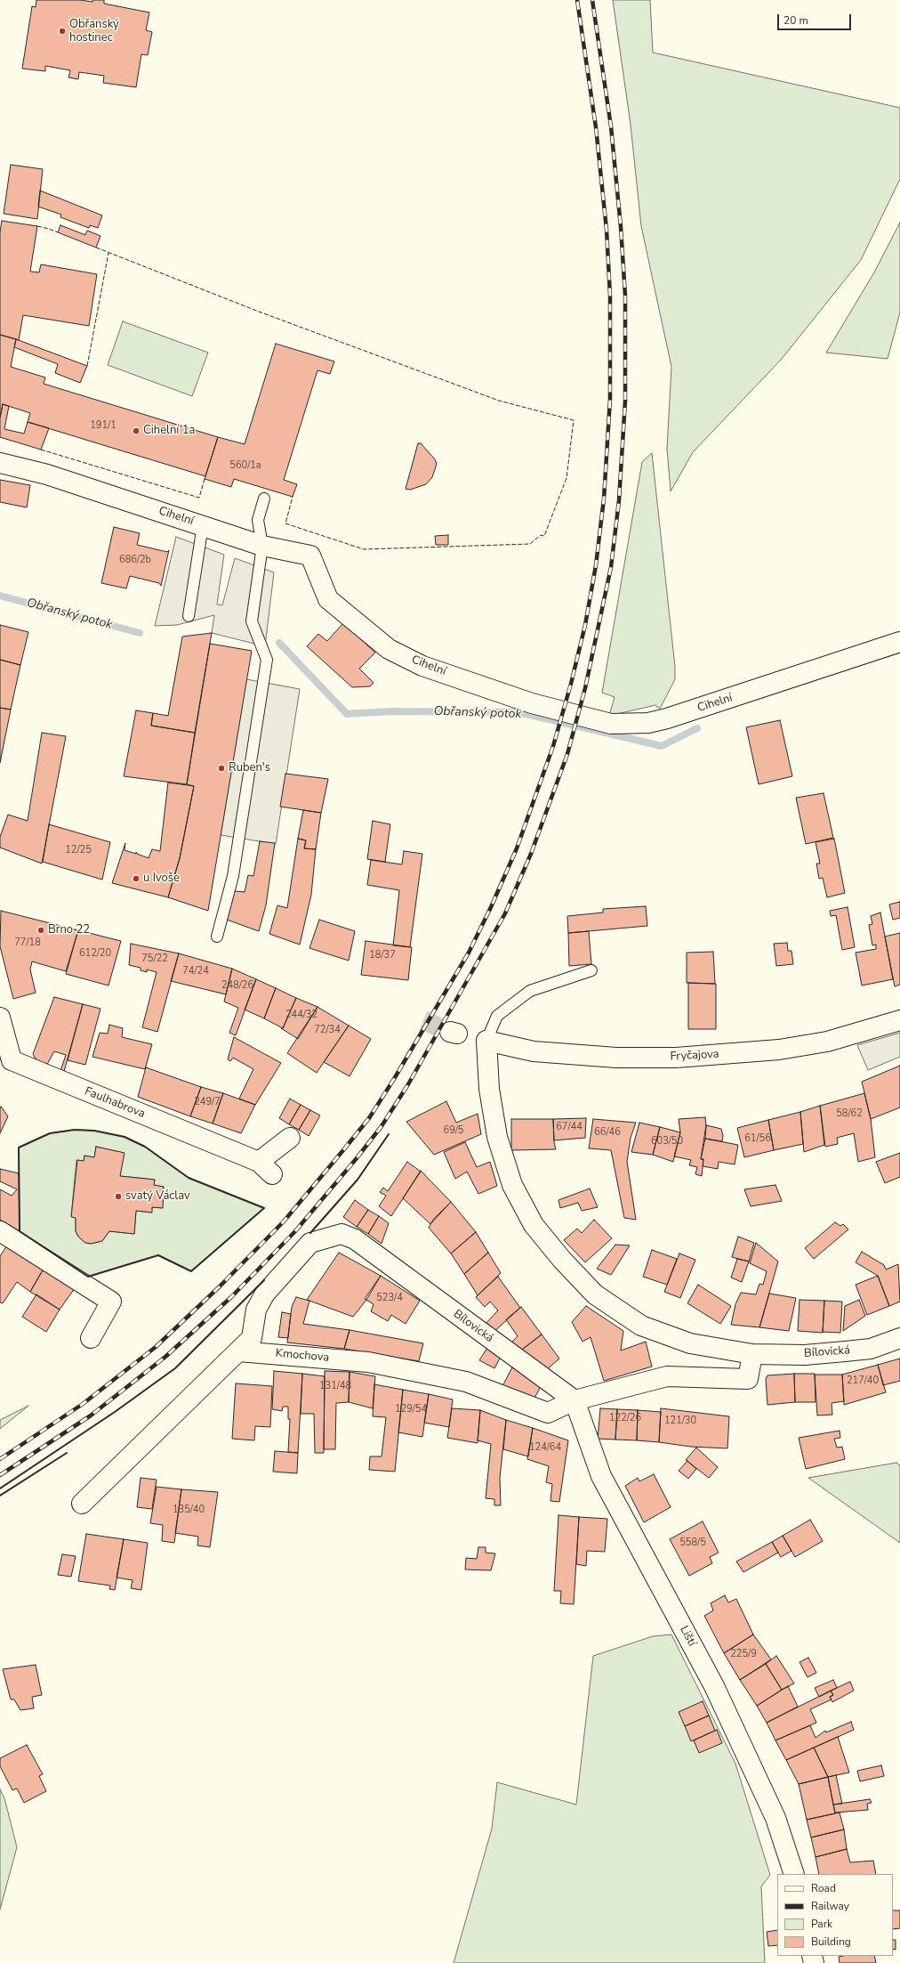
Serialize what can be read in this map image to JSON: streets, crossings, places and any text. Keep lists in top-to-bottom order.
{
  "streets": {
    "street": [
      "Cihelní",
      "Fryčajova",
      "Faulhabrova",
      "Bílovická",
      "Kmochova",
      "Liští"
    ]
  },
  "crossings": [
    ["Fryčajova", "Bílovická"],
    ["Bílovická", "Kmochova"],
    ["Bílovická", "Liští"],
    ["Kmochova", "Liští"]
  ],
  "water": ["Obřanský potok"],
  "places": [
    "Obřanský hostinec",
    "Cihelní 1a",
    "Ruben's",
    "u Ivoše",
    "Brno 22",
    "svatý Václav"
  ],
  "house_numbers": [
    "191/1",
    "560/1a",
    "686/2b",
    "12/25",
    "77/18",
    "612/20",
    "18/37",
    "75/22",
    "74/24",
    "248/26",
    "244/32",
    "72/34",
    "249/7",
    "58/62",
    "67/44",
    "69/5",
    "66/46",
    "61/56",
    "603/50",
    "523/4",
    "217/40",
    "131/48",
    "129/54",
    "122/26",
    "121/30",
    "124/64",
    "135/40",
    "558/5",
    "225/9"
  ],
  "legend": [
    "Road",
    "Railway",
    "Park",
    "Building"
  ],
  "scale_bar": "20 m"
}
